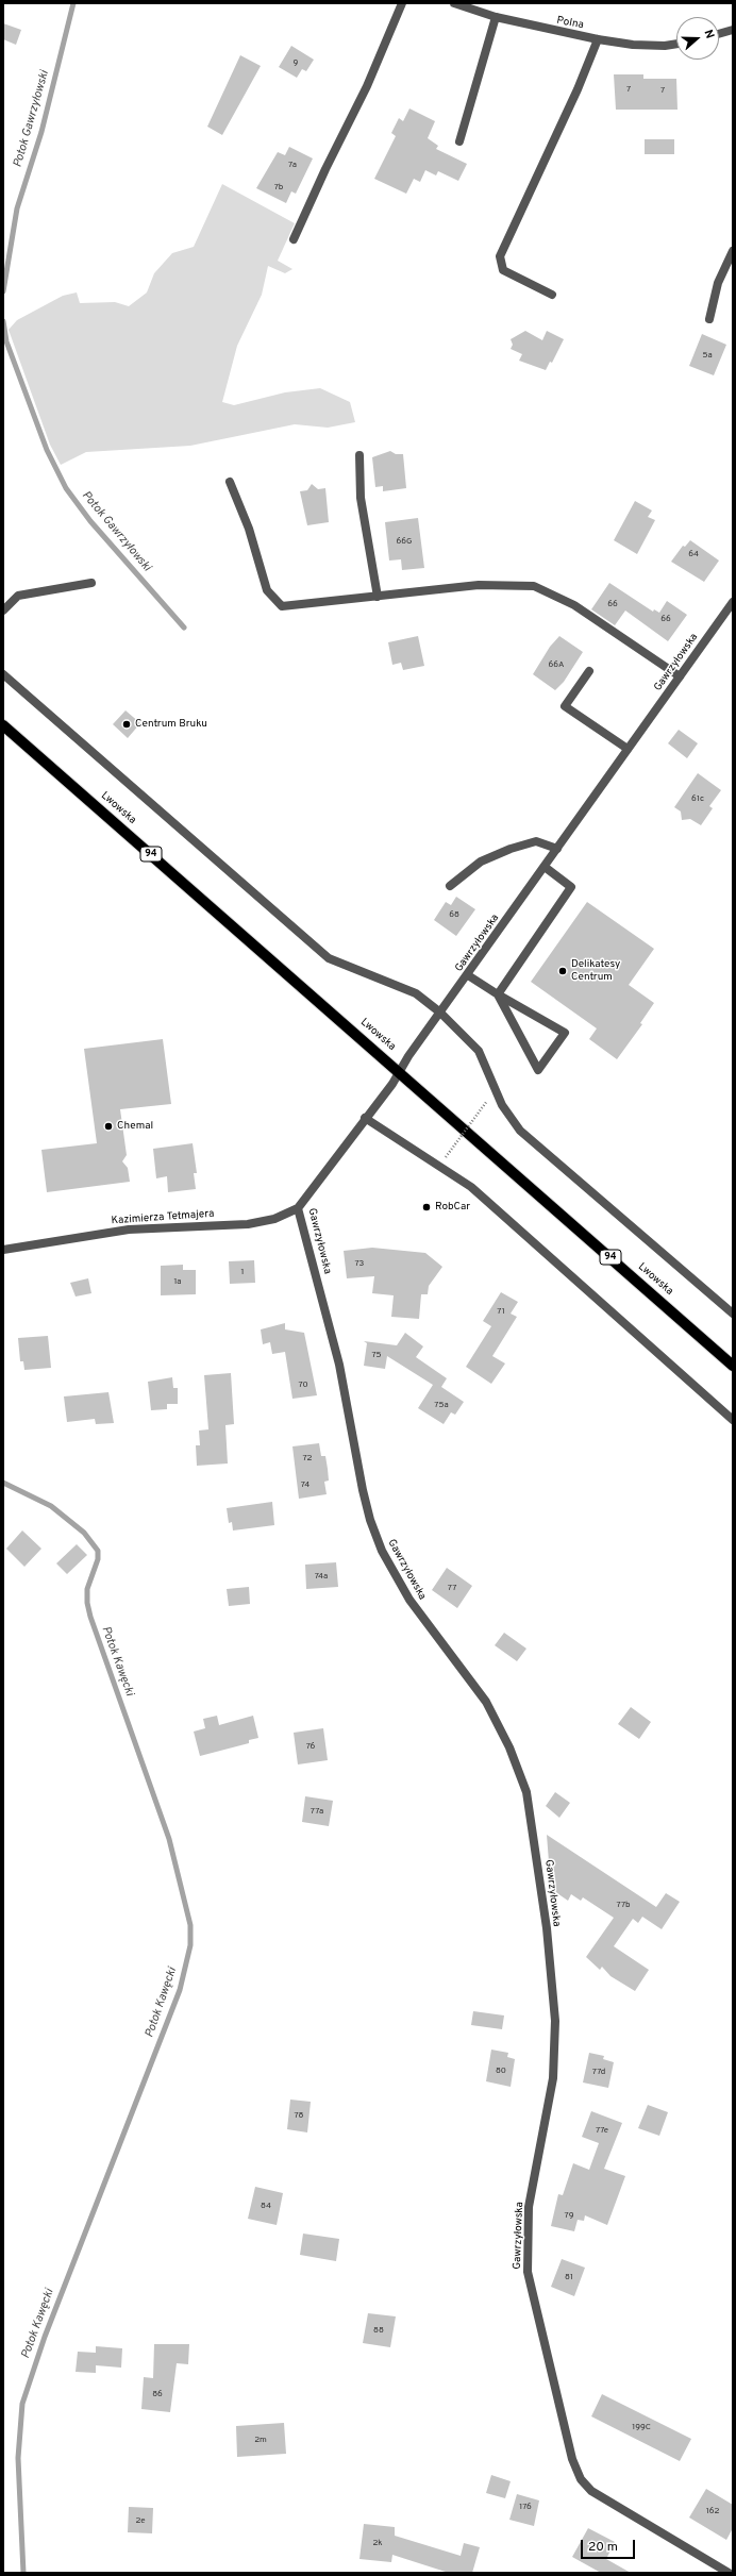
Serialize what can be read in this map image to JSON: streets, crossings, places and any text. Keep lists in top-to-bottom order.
{
  "streets": {
    "main road": ["Lwowska", "94"],
    "street": ["Polna", "Gawrzyłowska", "Kazimierza Tetmajera"]
  },
  "crossings": [
    ["Gawrzyłowska", "Lwowska"],
    ["Gawrzyłowska", "Kazimierza Tetmajera"]
  ],
  "water": ["Potok Gawrzyłowski", "Potok Kawęcki"],
  "places": [
    "Centrum Bruku",
    "Delikatesy Centrum",
    "Chemal",
    "RobCar"
  ],
  "house_numbers": [
    "9",
    "7",
    "7",
    "7a",
    "7b",
    "5a",
    "66G",
    "64",
    "66",
    "66",
    "66A",
    "61c",
    "68",
    "73",
    "1",
    "1a",
    "71",
    "75",
    "70",
    "75a",
    "72",
    "74",
    "74a",
    "77",
    "76",
    "77a",
    "77b",
    "80",
    "77d",
    "78",
    "77e",
    "84",
    "79",
    "81",
    "88",
    "86",
    "199C",
    "2m",
    "176",
    "162",
    "2e",
    "2k"
  ],
  "scale_bar": "20 m",
  "north": "right"
}
